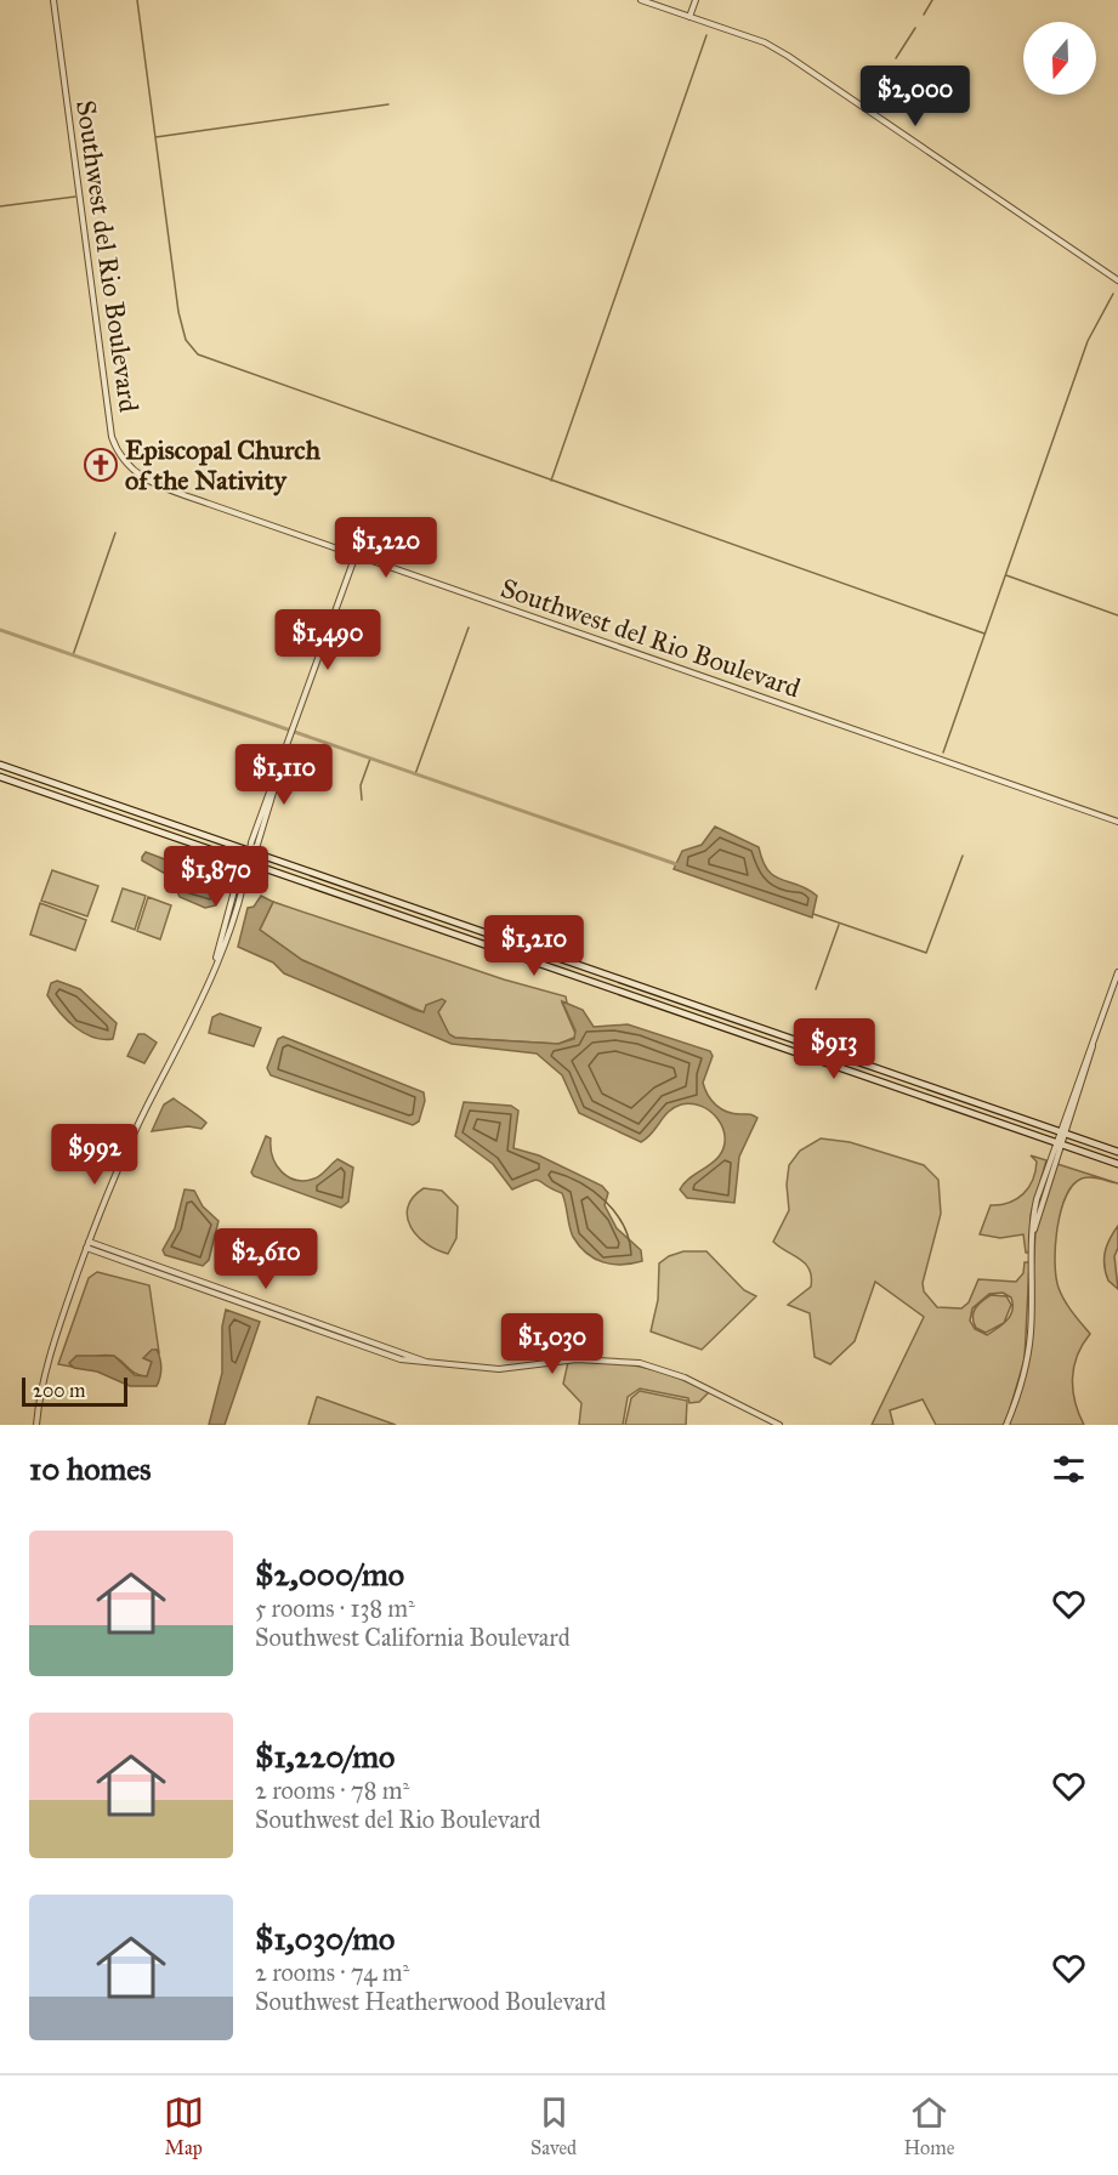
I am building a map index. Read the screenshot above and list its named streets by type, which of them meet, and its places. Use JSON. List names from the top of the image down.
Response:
{
  "streets": {
    "street": ["Southwest del Rio Boulevard"]
  },
  "places": {
    "church": ["Episcopal Church of the Nativity"]
  },
  "scale_bar": "200 m",
  "north": "bottom",
  "page": {
    "price": [
      "$2,000",
      "$1,220",
      "$1,490",
      "$1,110",
      "$1,870",
      "$1,210",
      "$913",
      "$992",
      "$2,610",
      "$1,030"
    ],
    "scale": "200 m",
    "heading": "10 homes",
    "list": [
      {
        "name": "$2,000/mo",
        "note": "5 rooms · 138 m² · Southwest California Boulevard"
      },
      {
        "name": "$1,220/mo",
        "note": "2 rooms · 78 m² · Southwest del Rio Boulevard"
      },
      {
        "name": "$1,030/mo",
        "note": "2 rooms · 74 m² · Southwest Heatherwood Boulevard"
      }
    ],
    "tabs": ["Map", "Saved", "Home"]
  }
}
